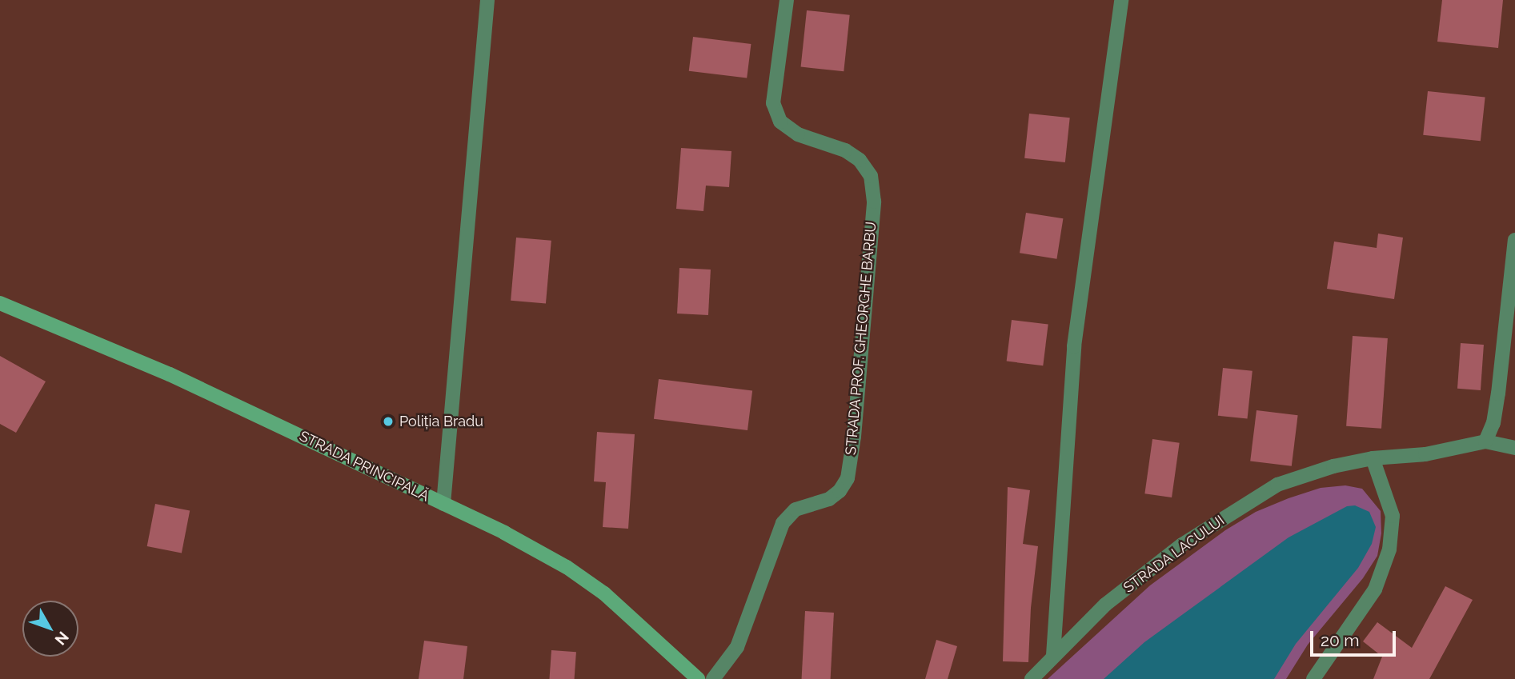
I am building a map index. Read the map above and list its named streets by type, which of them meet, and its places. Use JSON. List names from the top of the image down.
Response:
{
  "streets": {
    "main road": ["STRADA PRINCIPALĂ"],
    "street": ["STRADA PROF. GHEORGHE BARBU", "STRADA LACULUI"]
  },
  "places": ["Poliția Bradu"],
  "scale_bar": "20 m",
  "north": "bottom right"
}
